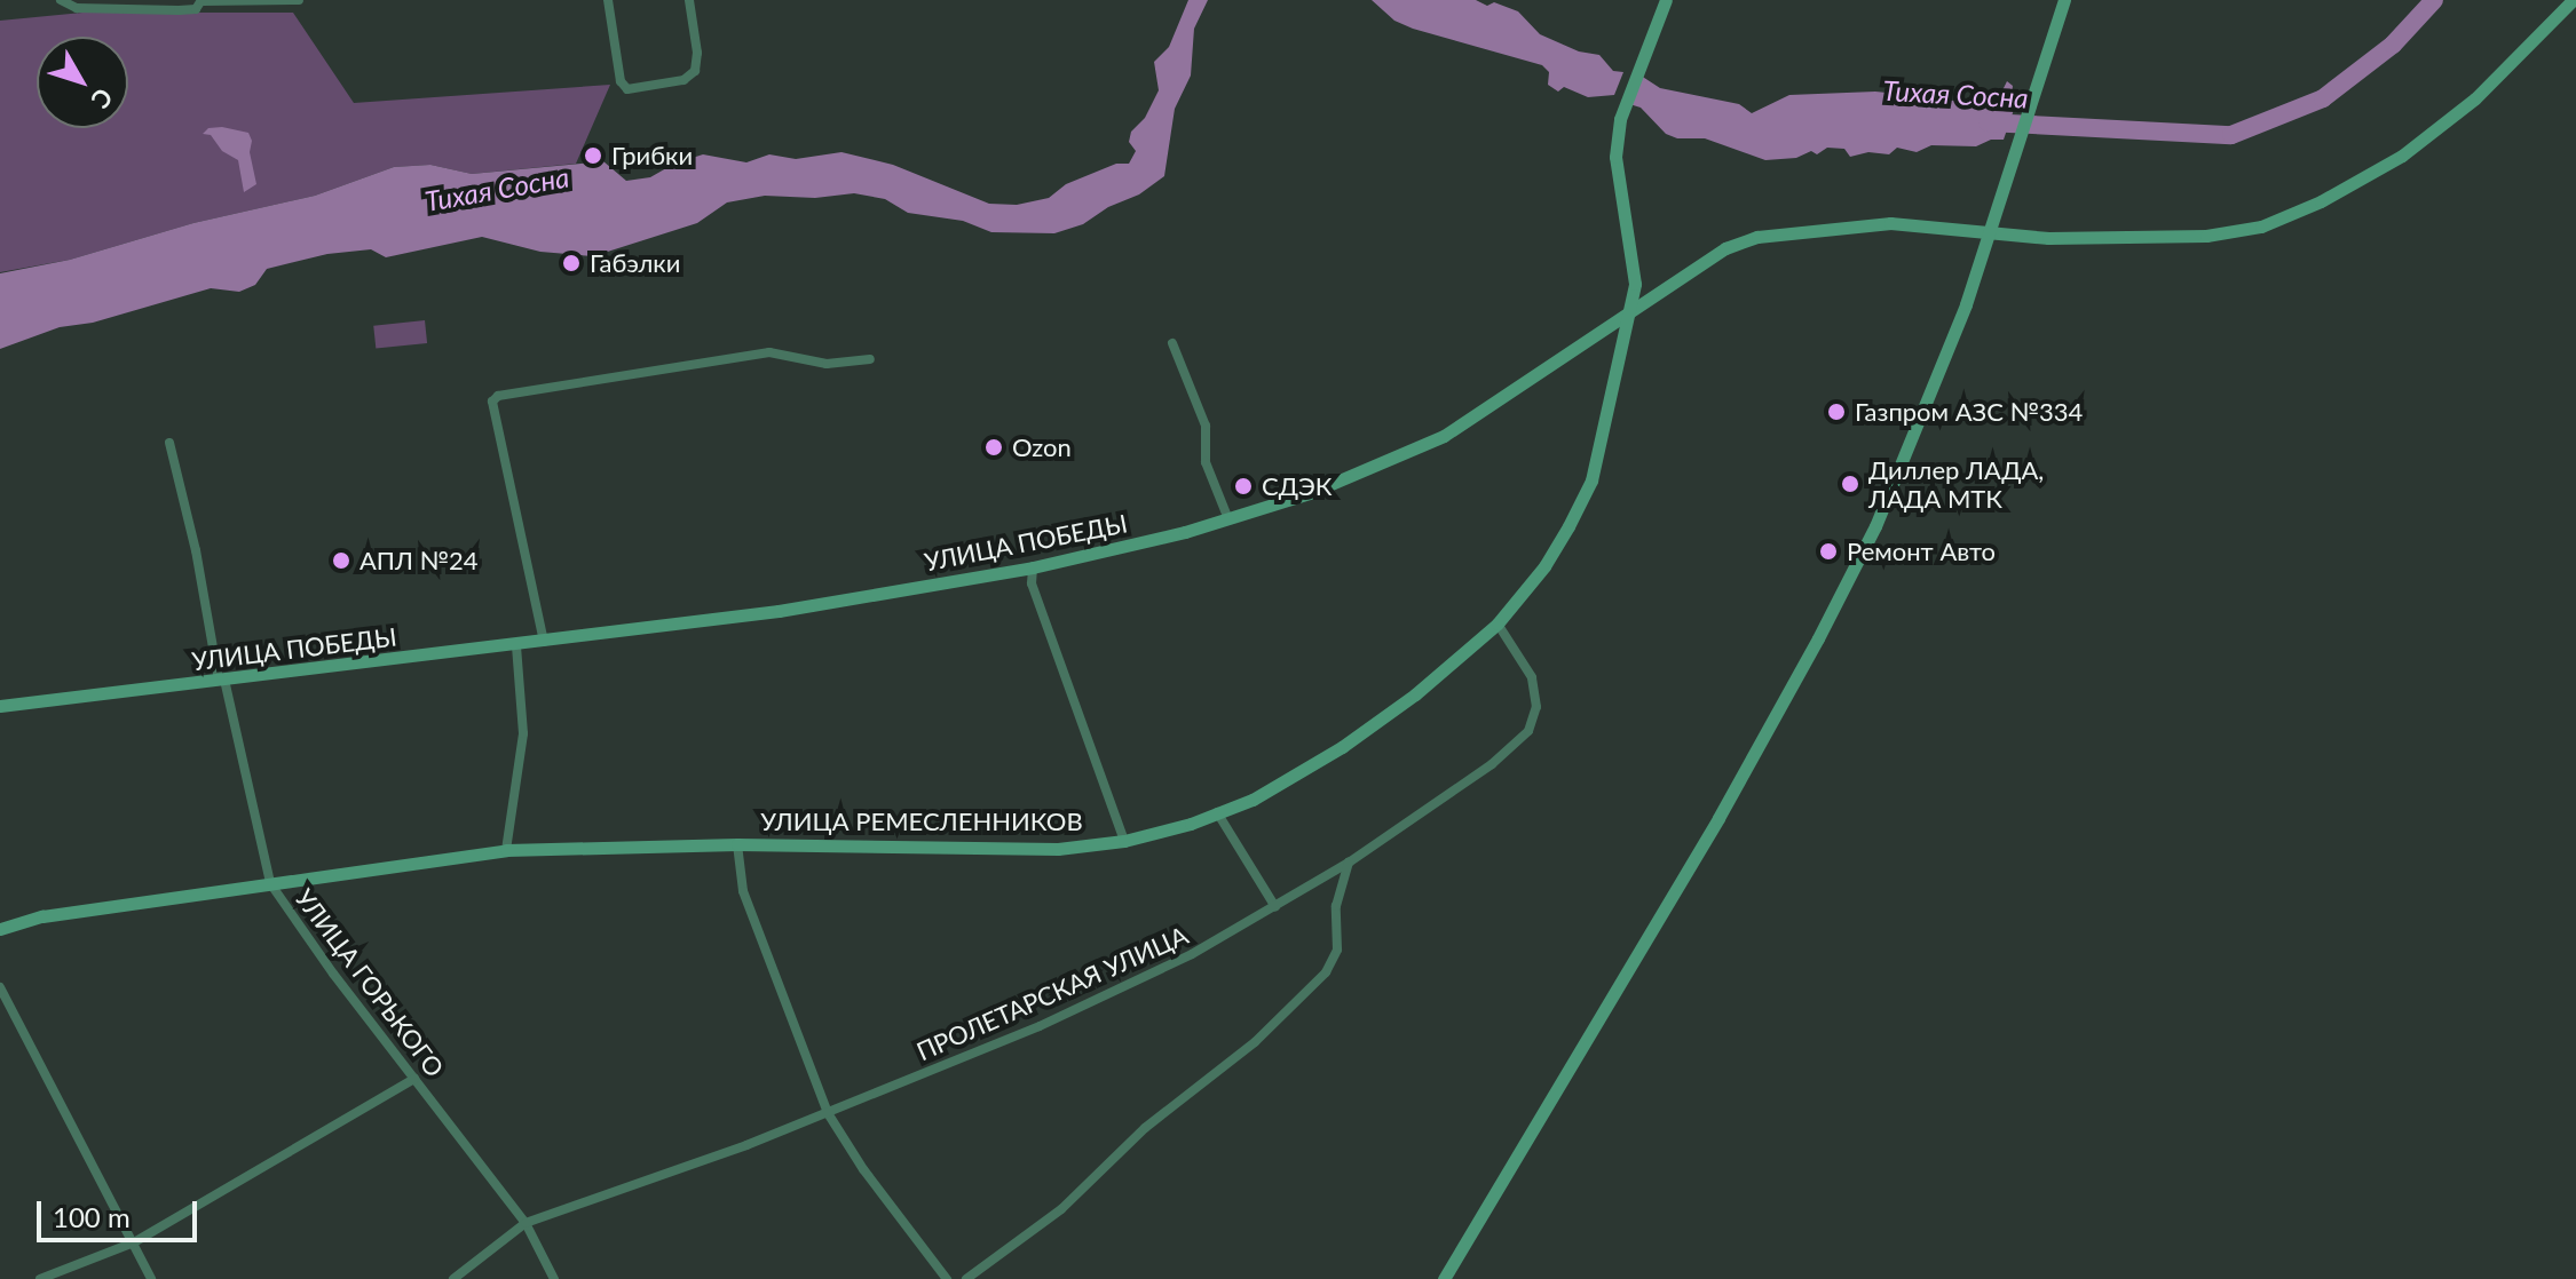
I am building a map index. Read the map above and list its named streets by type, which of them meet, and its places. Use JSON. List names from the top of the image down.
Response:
{
  "streets": {
    "main road": ["УЛИЦА ПОБЕДЫ", "УЛИЦА РЕМЕСЛЕННИКОВ"],
    "street": ["УЛИЦА ГОРЬКОГО", "ПРОЛЕТАРСКАЯ УЛИЦА"]
  },
  "crossings": [
    ["УЛИЦА ПОБЕДЫ", "УЛИЦА РЕМЕСЛЕННИКОВ"],
    ["УЛИЦА ПОБЕДЫ", "УЛИЦА ГОРЬКОГО"],
    ["УЛИЦА РЕМЕСЛЕННИКОВ", "УЛИЦА ГОРЬКОГО"],
    ["УЛИЦА РЕМЕСЛЕННИКОВ", "ПРОЛЕТАРСКАЯ УЛИЦА"],
    ["УЛИЦА ГОРЬКОГО", "ПРОЛЕТАРСКАЯ УЛИЦА"]
  ],
  "water": ["Тихая Сосна"],
  "places": [
    "Грибки",
    "Габэлки",
    "Газпром АЗС №334",
    "Ozon",
    "Диллер ЛАДА, ЛАДА МТК",
    "СДЭК",
    "Ремонт Авто",
    "АПЛ №24"
  ],
  "scale_bar": "100 m",
  "north": "bottom right"
}
